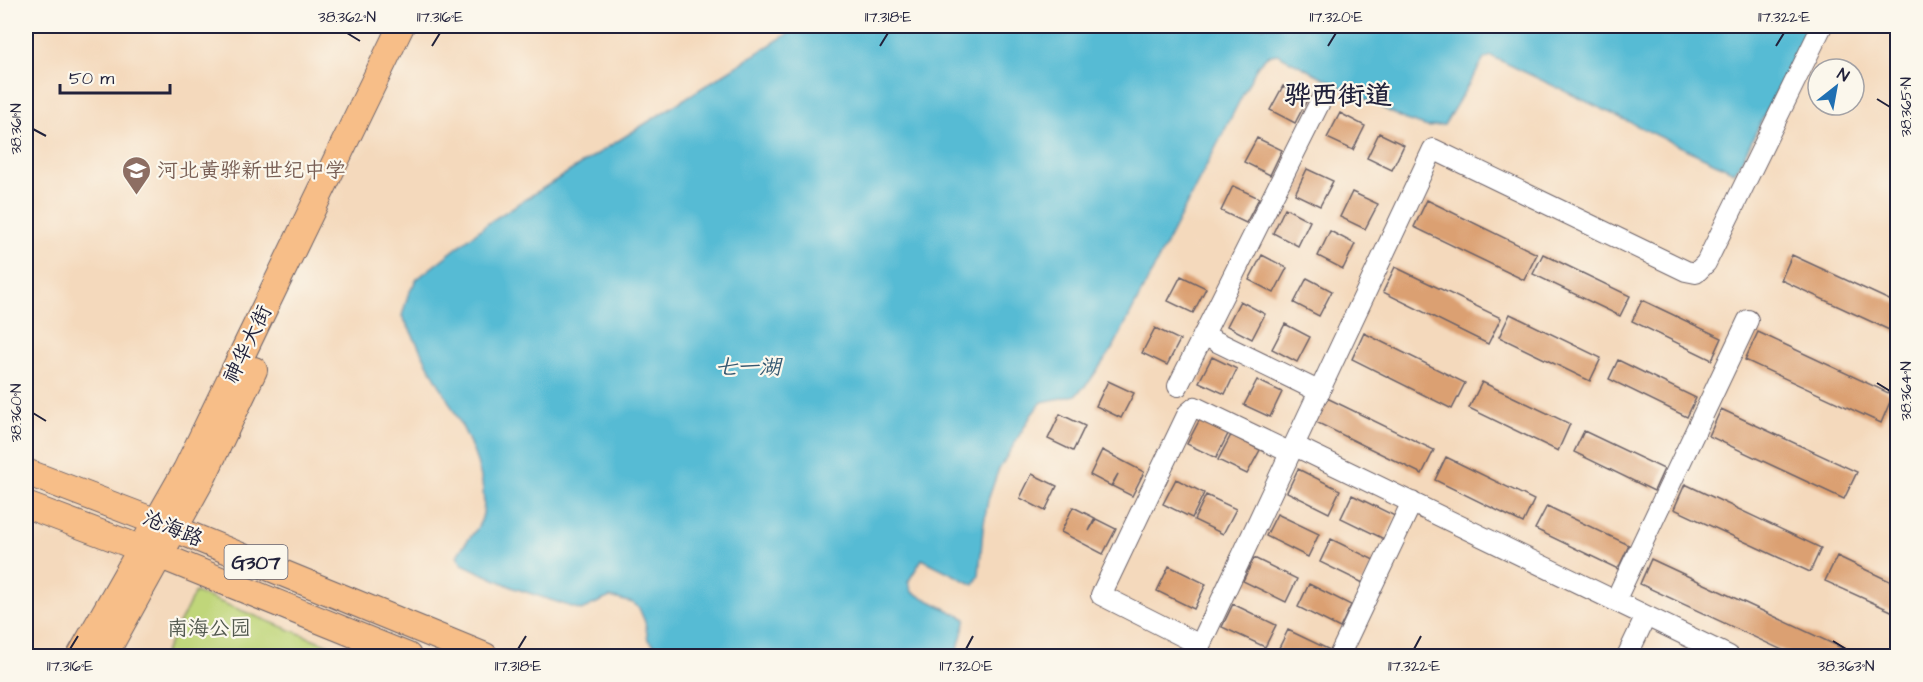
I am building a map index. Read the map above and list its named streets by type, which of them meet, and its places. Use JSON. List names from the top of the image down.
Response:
{
  "streets": {
    "main road": ["神华大街", "沧海路", "G307"]
  },
  "crossings": [
    ["神华大街", "沧海路"]
  ],
  "districts": ["骅西街道"],
  "water": ["七一湖"],
  "parks": ["南海公园"],
  "places": {
    "school or university": ["河北黄骅新世纪中学"]
  },
  "scale_bar": "50 m",
  "north": "top right",
  "coordinates": [
    "38.362°N",
    "117.316°E",
    "117.318°E",
    "117.320°E",
    "117.322°E",
    "38.365°N",
    "38.361°N",
    "38.364°N",
    "38.360°N",
    "38.363°N"
  ]
}
